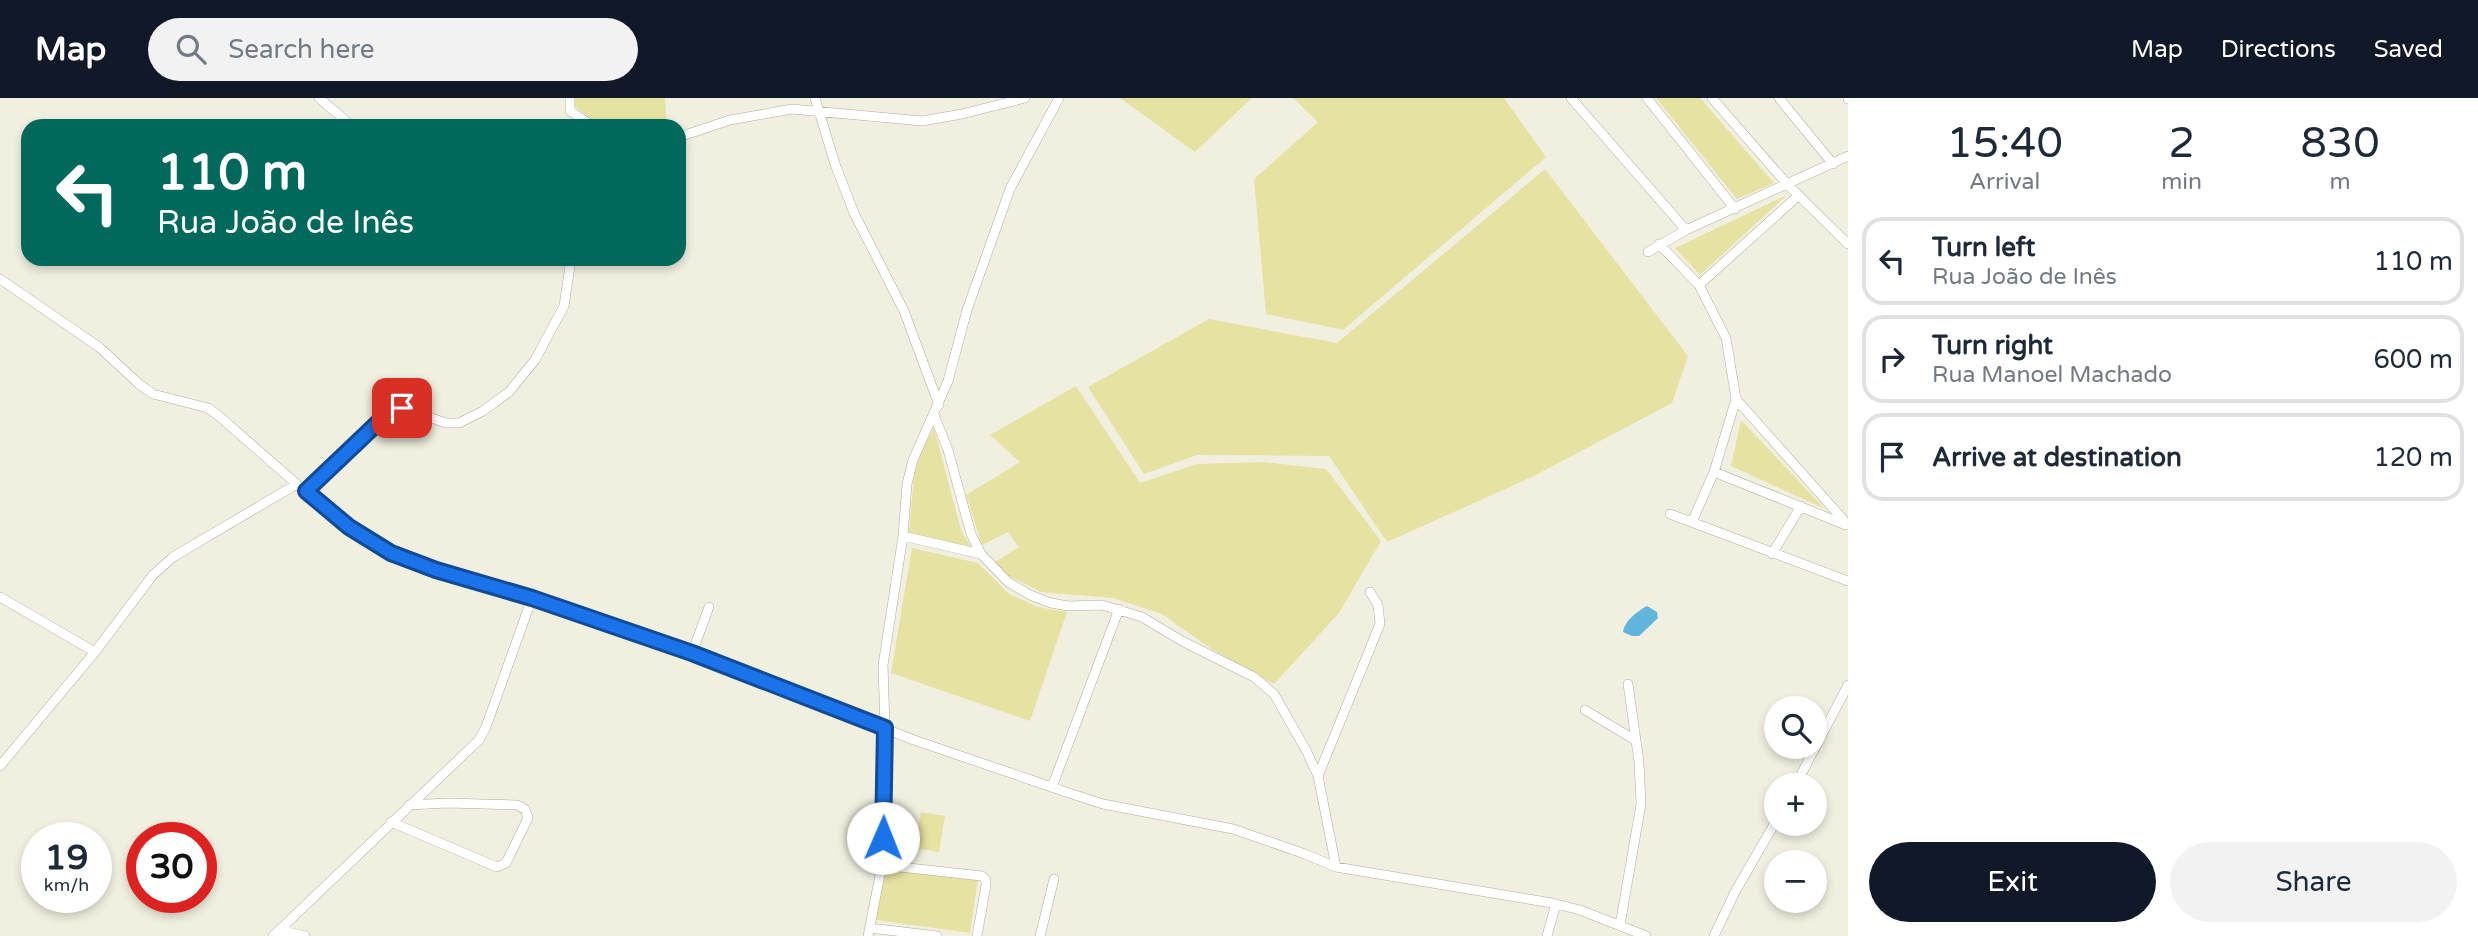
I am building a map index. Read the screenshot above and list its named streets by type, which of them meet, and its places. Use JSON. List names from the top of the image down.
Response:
{
  "page": {
    "header": "Map",
    "search": "Search here",
    "nav": ["Map", "Directions", "Saved"],
    "eta": [
      "15:40",
      "Arrival",
      "2",
      "min",
      "830",
      "m"
    ],
    "turn": ["110 m", "Rua João de Inês"],
    "list": [
      {
        "name": "Turn left",
        "note": "Rua João de Inês",
        "value": "110 m"
      },
      {
        "name": "Turn right",
        "note": "Rua Manoel Machado",
        "value": "600 m"
      },
      {
        "name": "Arrive at destination",
        "value": "120 m"
      }
    ],
    "map_buttons": ["+", "−"],
    "speed": "19 km/h",
    "limit": "30",
    "buttons": ["Exit", "Share"]
  }
}
